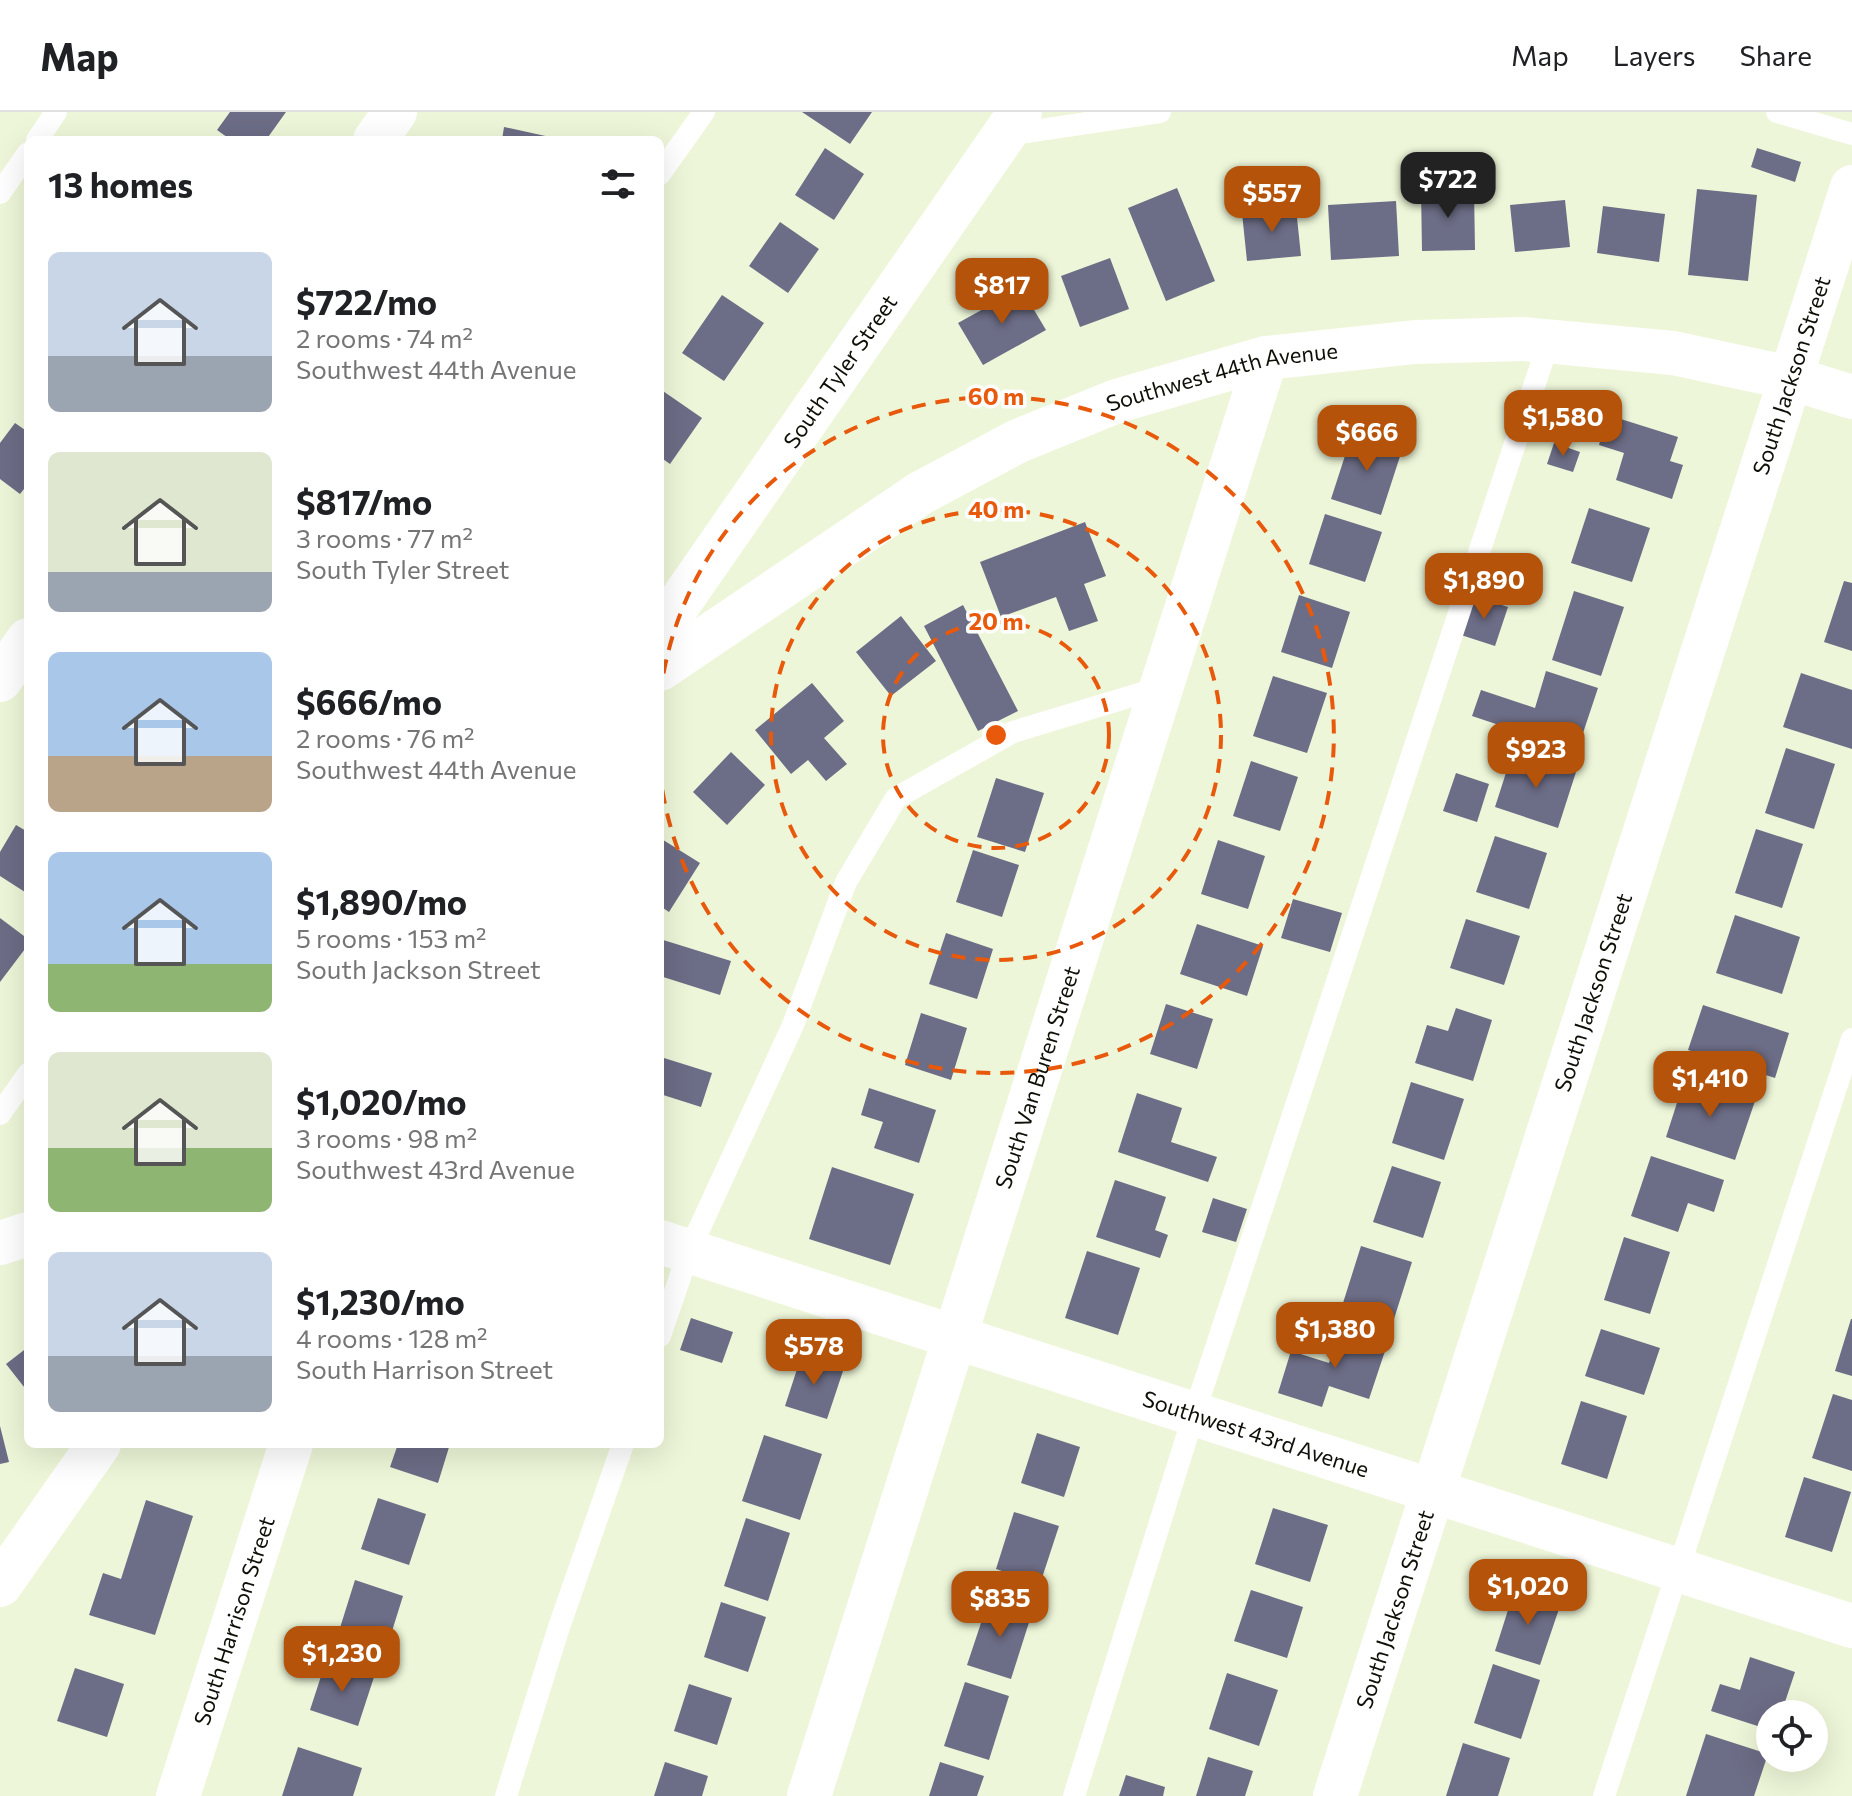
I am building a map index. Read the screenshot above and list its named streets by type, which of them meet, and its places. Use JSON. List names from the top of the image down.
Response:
{
  "streets": {
    "street": [
      "South Tyler Street",
      "South Jackson Street",
      "Southwest 44th Avenue",
      "South Van Buren Street",
      "Southwest 43rd Avenue",
      "South Harrison Street"
    ]
  },
  "crossings": [
    ["South Jackson Street", "Southwest 44th Avenue"],
    ["South Jackson Street", "Southwest 43rd Avenue"],
    ["Southwest 44th Avenue", "South Van Buren Street"],
    ["South Van Buren Street", "Southwest 43rd Avenue"]
  ],
  "page": {
    "header": "Map",
    "nav": ["Map", "Layers", "Share"],
    "heading": "13 homes",
    "price": [
      "$722",
      "$557",
      "$817",
      "$1,580",
      "$666",
      "$1,890",
      "$923",
      "$1,410",
      "$1,380",
      "$578",
      "$1,020",
      "$835",
      "$1,230"
    ],
    "list": [
      {
        "name": "$722/mo",
        "note": "2 rooms · 74 m² · Southwest 44th Avenue"
      },
      {
        "name": "$817/mo",
        "note": "3 rooms · 77 m² · South Tyler Street"
      },
      {
        "name": "$666/mo",
        "note": "2 rooms · 76 m² · Southwest 44th Avenue"
      },
      {
        "name": "$1,890/mo",
        "note": "5 rooms · 153 m² · South Jackson Street"
      },
      {
        "name": "$1,020/mo",
        "note": "3 rooms · 98 m² · Southwest 43rd Avenue"
      },
      {
        "name": "$1,230/mo",
        "note": "4 rooms · 128 m² · South Harrison Street"
      }
    ]
  },
  "rings": ["60 m", "40 m", "20 m"]
}
